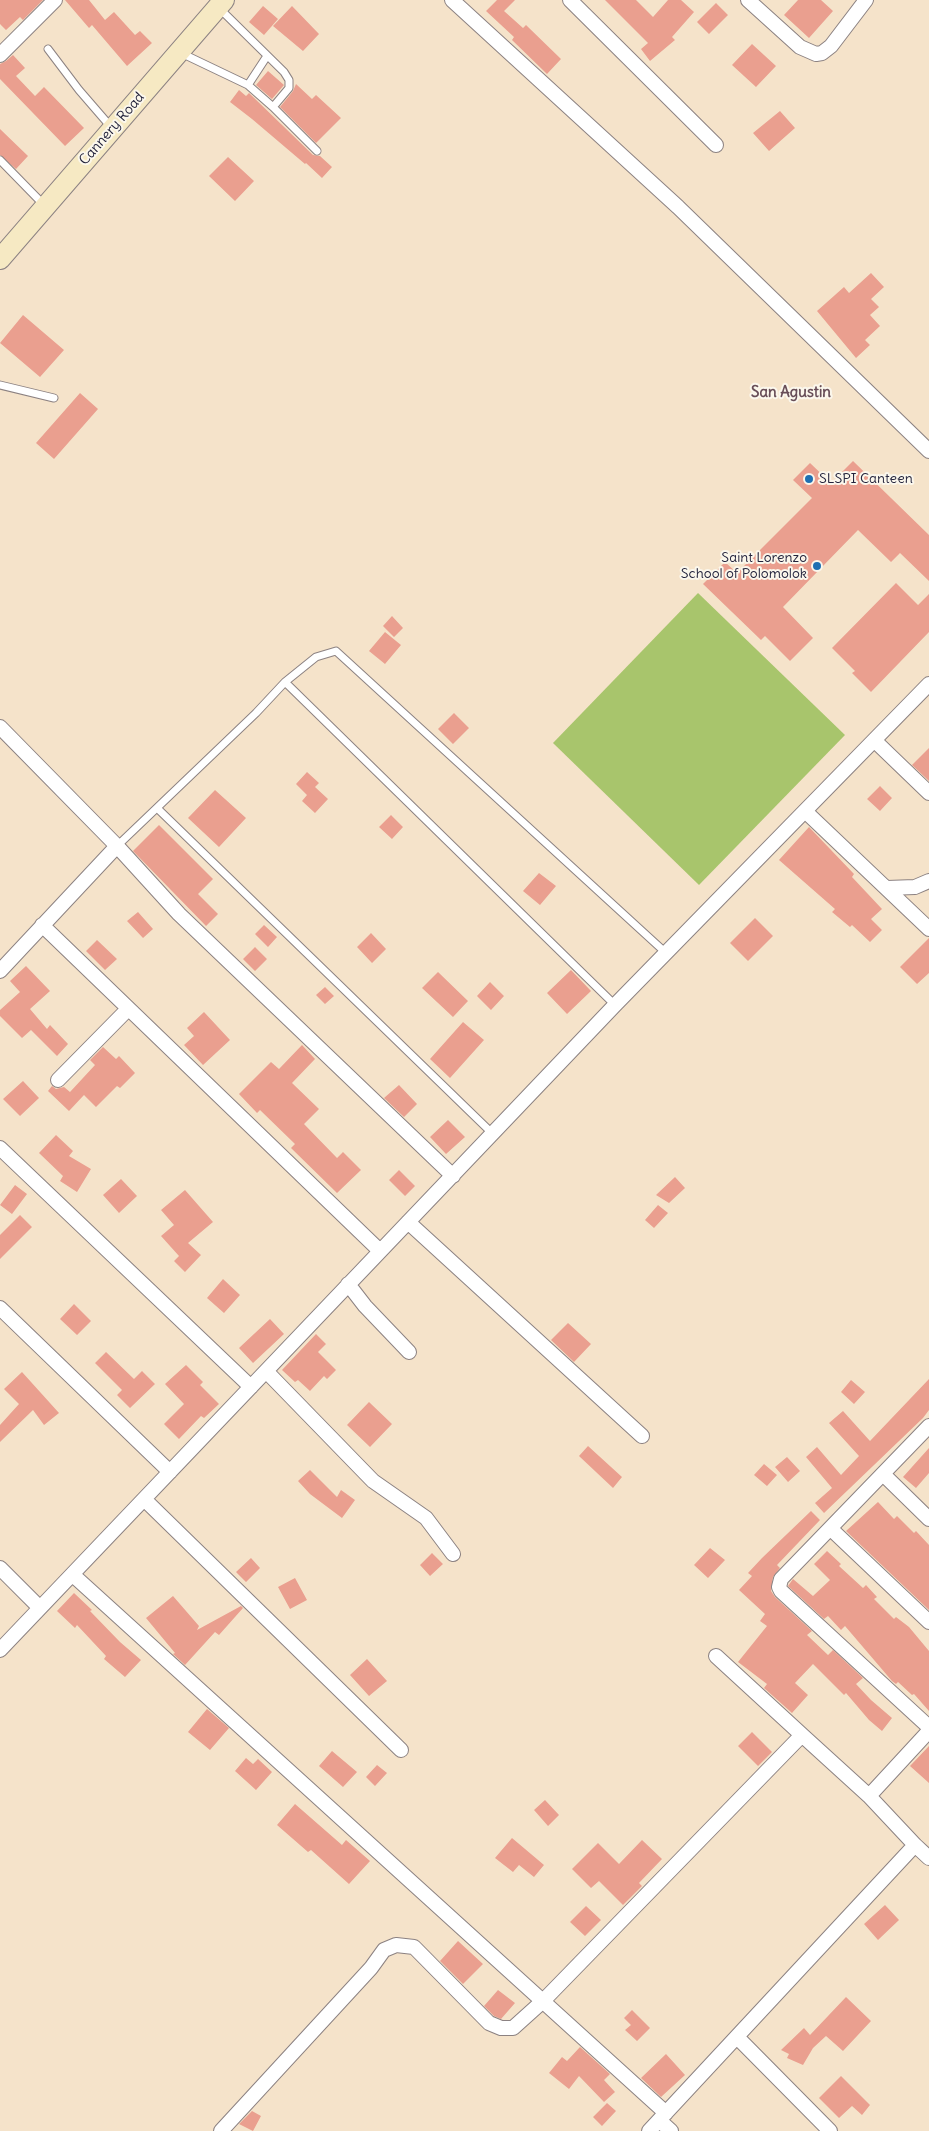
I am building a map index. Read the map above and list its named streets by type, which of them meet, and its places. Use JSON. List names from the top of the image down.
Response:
{
  "streets": {
    "main road": ["Cannery Road"]
  },
  "districts": ["San Agustin"],
  "places": ["SLSPI Canteen", "Saint Lorenzo School of Polomolok"]
}
